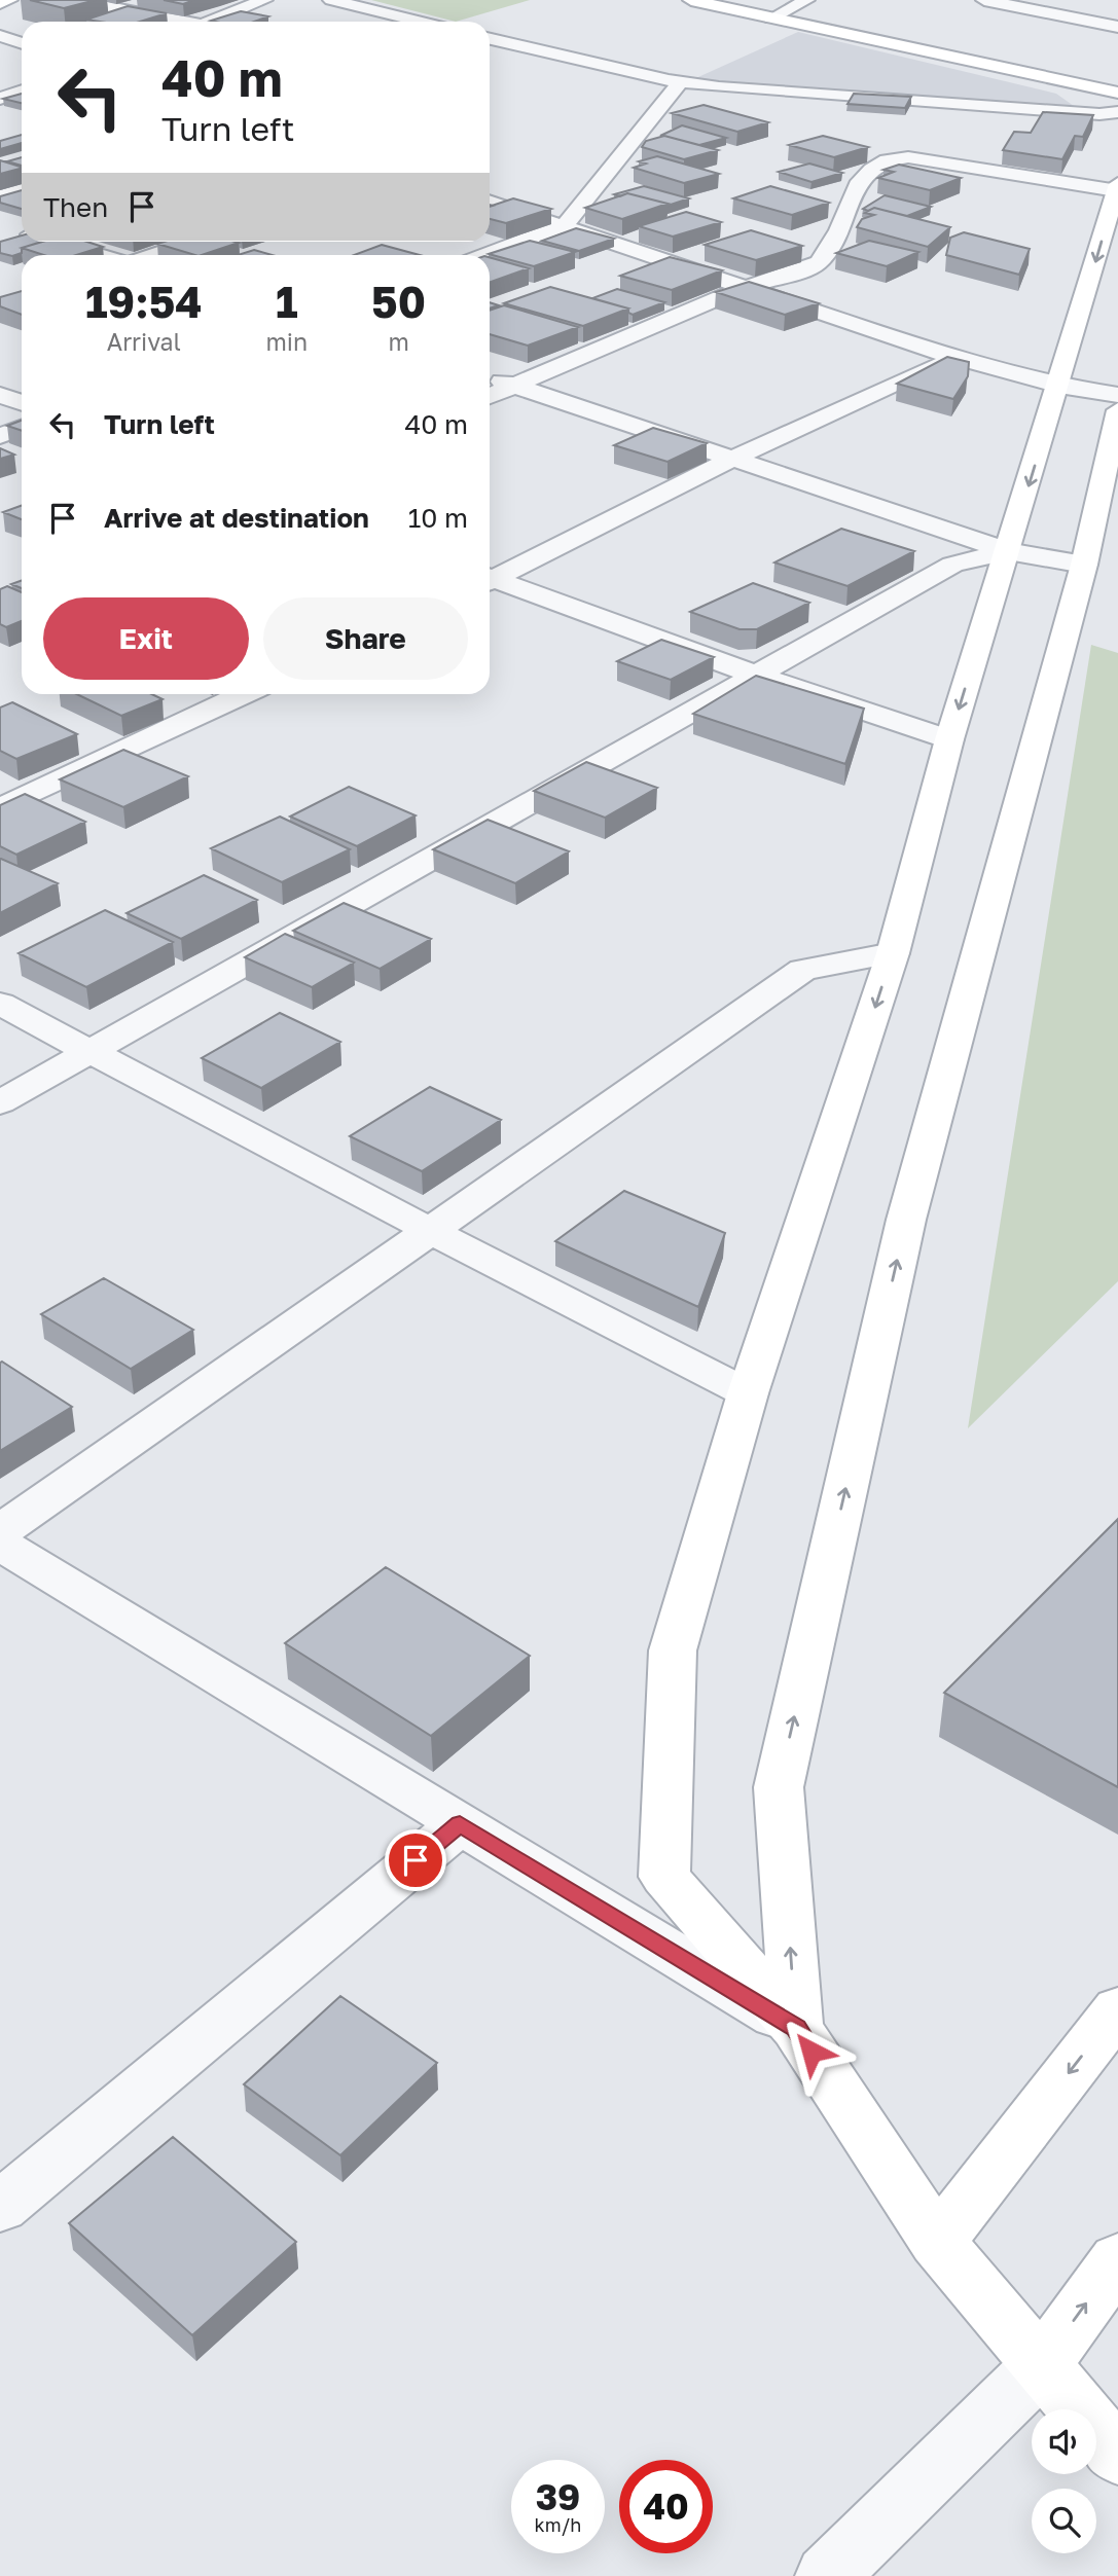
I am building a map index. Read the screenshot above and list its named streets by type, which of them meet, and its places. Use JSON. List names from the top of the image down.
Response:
{
  "page": {
    "turn": ["40 m", "Turn left"],
    "then": "Then",
    "eta": [
      "19:54",
      "Arrival",
      "1",
      "min",
      "50",
      "m"
    ],
    "list": [
      {
        "name": "Turn left",
        "value": "40 m"
      },
      {
        "name": "Arrive at destination",
        "value": "10 m"
      }
    ],
    "buttons": ["Exit", "Share"],
    "speed": "39 km/h",
    "limit": "40"
  }
}
